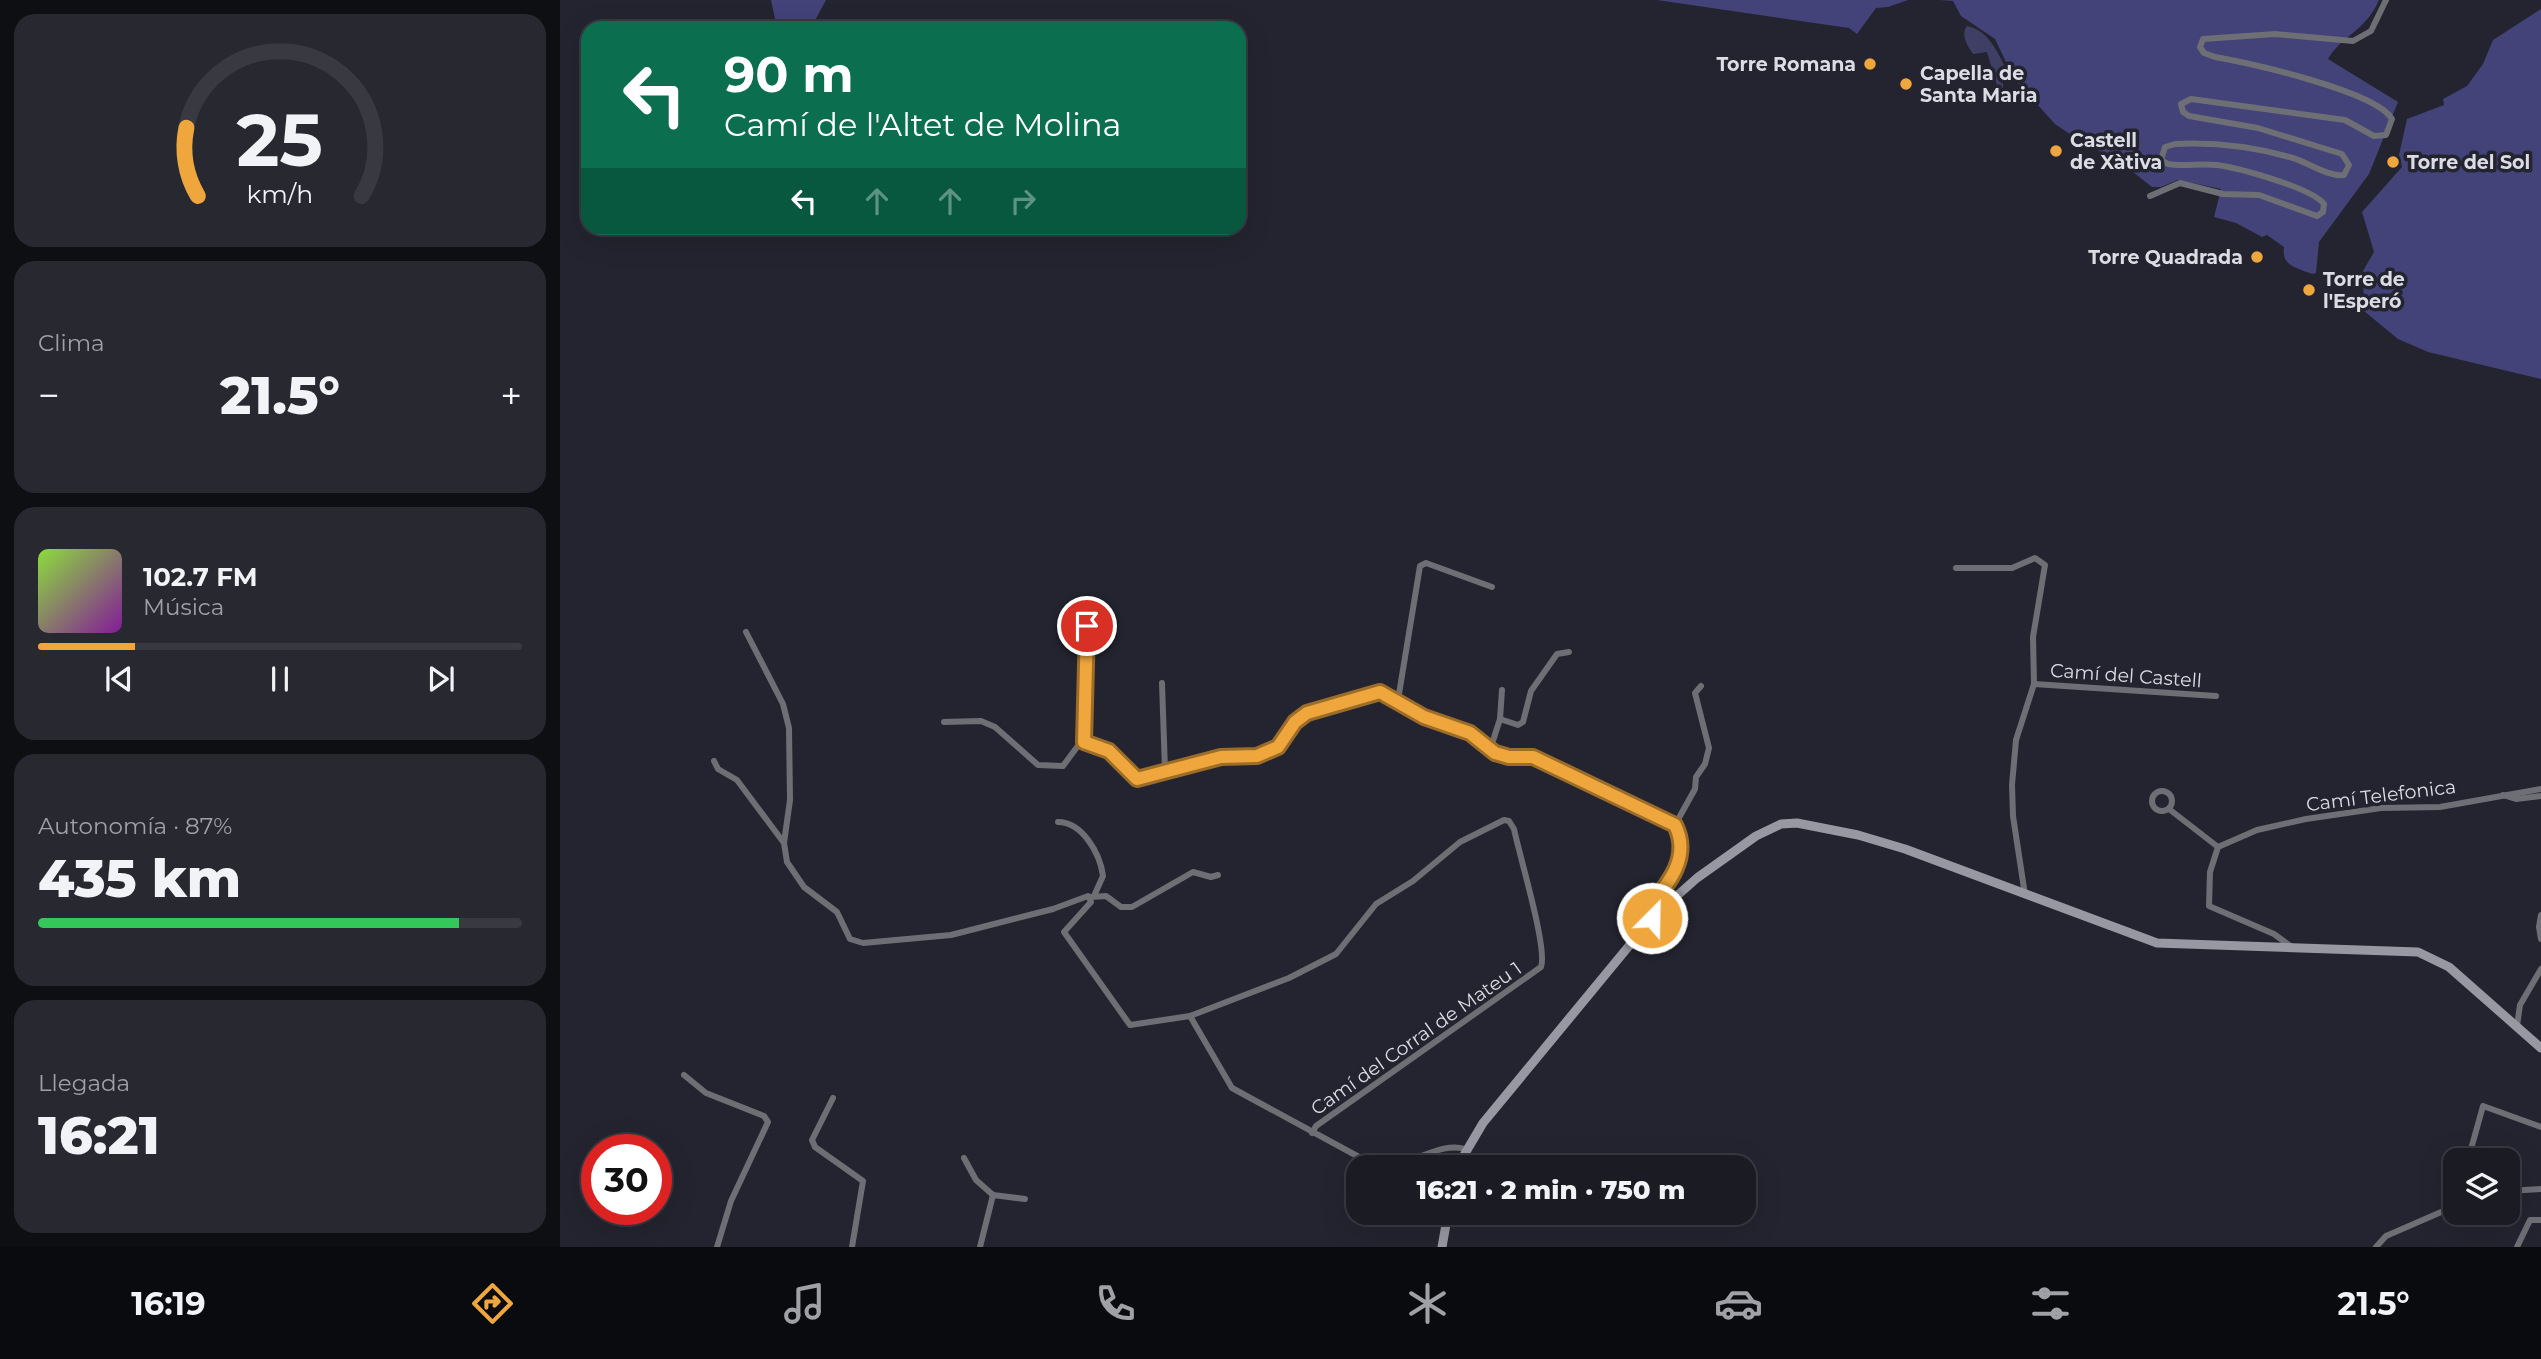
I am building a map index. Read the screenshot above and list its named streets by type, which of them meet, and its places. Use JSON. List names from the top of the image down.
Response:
{
  "streets": {
    "street": ["Camí del Castell", "Camí Telefonica", "Camí del Corral de Mateu 1"]
  },
  "places": [
    "Torre Romana",
    "Capella de Santa Maria",
    "Castell de Xàtiva",
    "Torre del Sol",
    "Torre Quadrada",
    "Torre de l'Esperó"
  ],
  "page": {
    "turn": ["90 m", "Camí de l'Altet de Molina"],
    "tile": [
      "Clima",
      ["Autonomía · 87%", "435 km"],
      ["Llegada", "16:21"]
    ],
    "heat": ["−", "21.5°", "+"],
    "song": ["102.7 FM", "Música"],
    "limit": "30",
    "trip": "16:21 · 2 min · 750 m",
    "tabs": ["16:19", "21.5°"],
    "gauge": ["25", "km/h"]
  }
}
